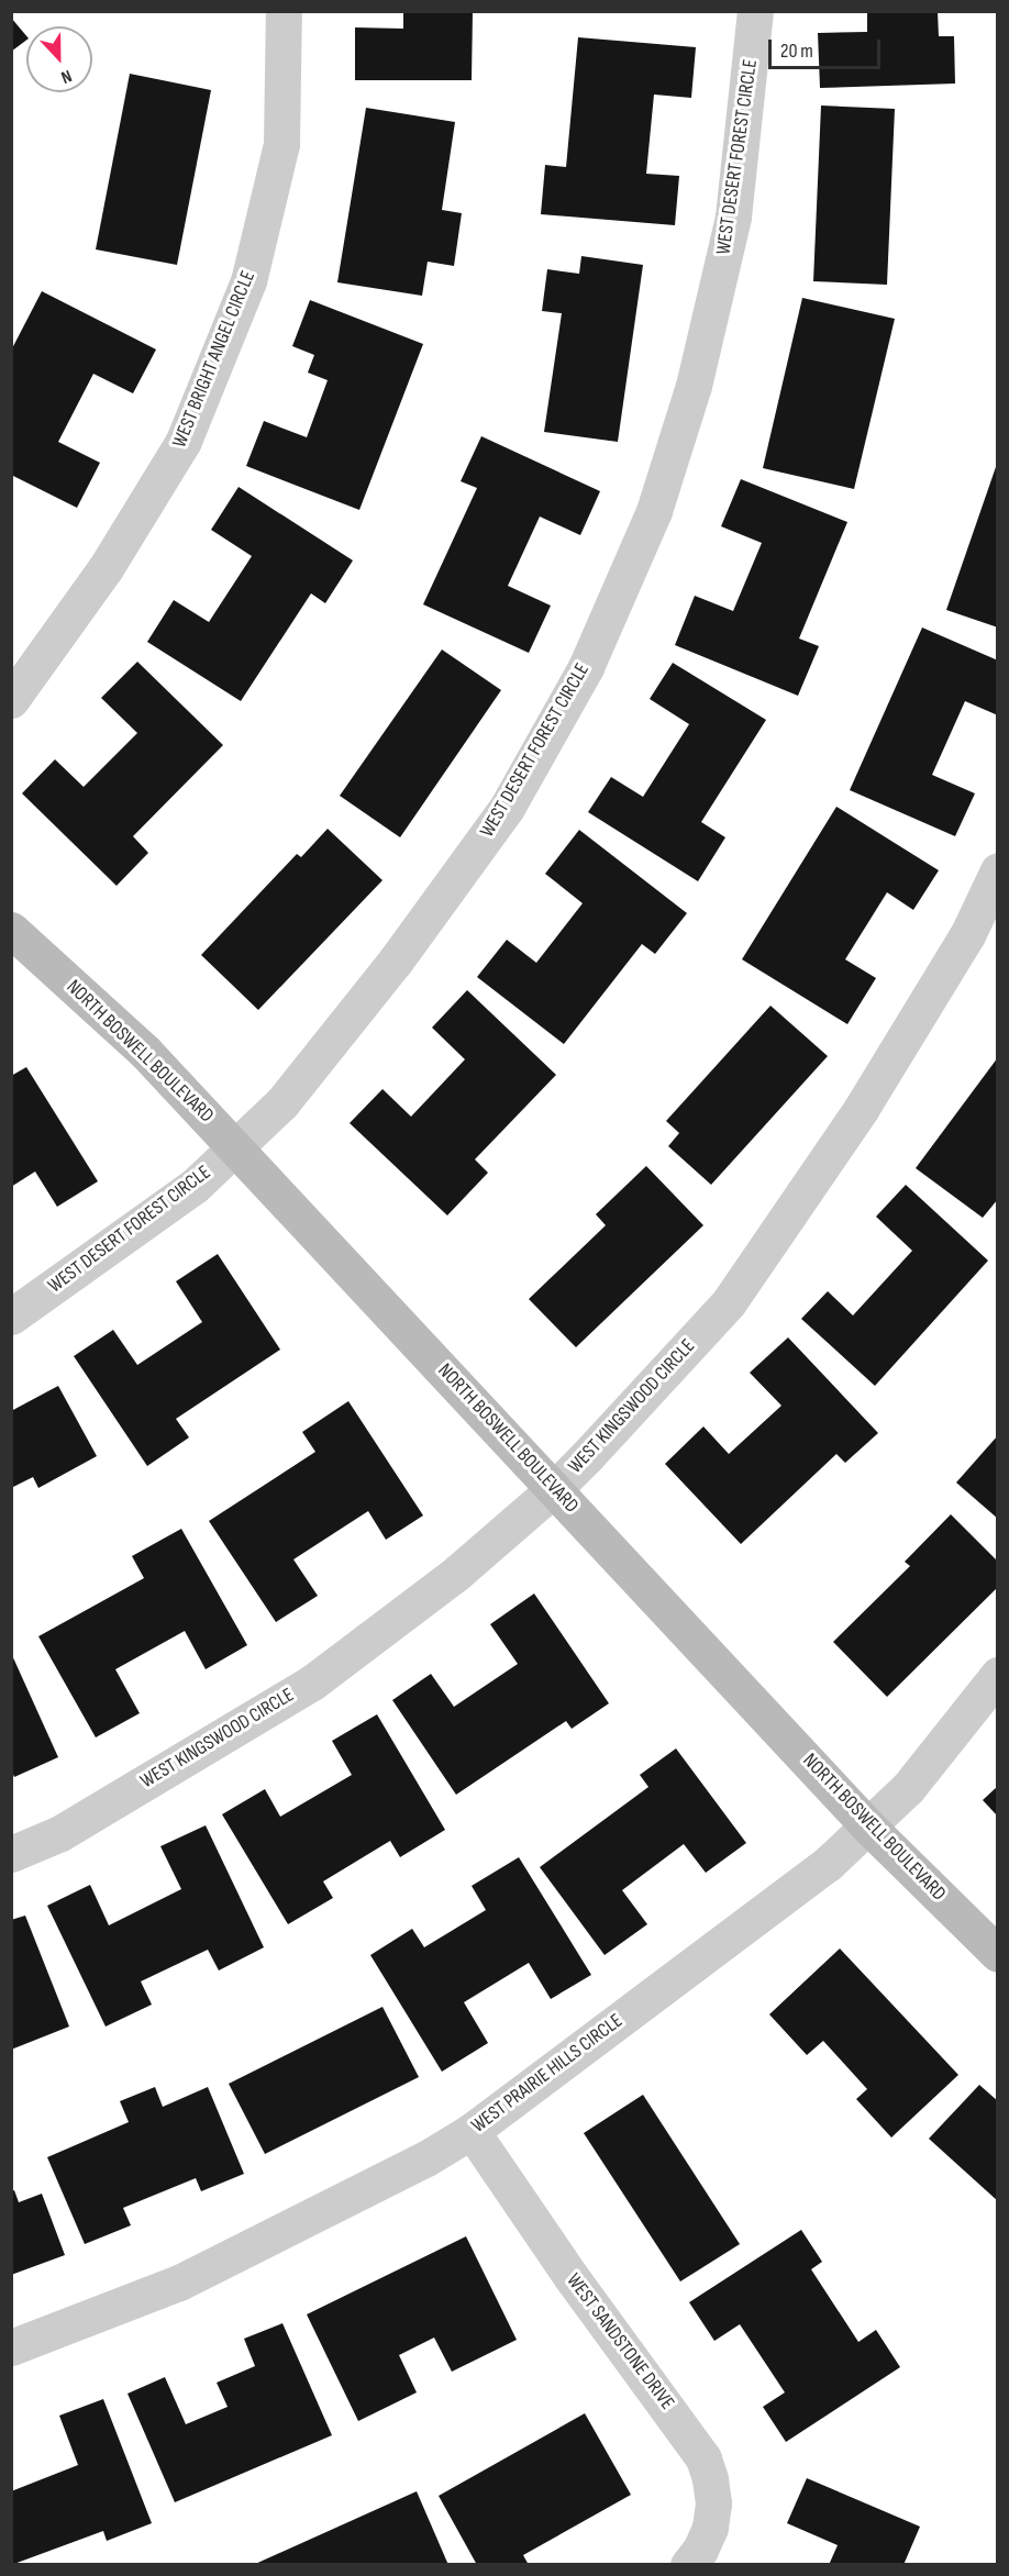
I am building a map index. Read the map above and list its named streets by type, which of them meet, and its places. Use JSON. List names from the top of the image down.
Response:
{
  "streets": {
    "street": [
      "WEST DESERT FOREST CIRCLE",
      "WEST BRIGHT ANGEL CIRCLE",
      "NORTH BOSWELL BOULEVARD",
      "WEST KINGSWOOD CIRCLE",
      "WEST PRAIRIE HILLS CIRCLE",
      "WEST SANDSTONE DRIVE"
    ]
  },
  "crossings": [
    ["WEST DESERT FOREST CIRCLE", "NORTH BOSWELL BOULEVARD"],
    ["NORTH BOSWELL BOULEVARD", "WEST KINGSWOOD CIRCLE"],
    ["NORTH BOSWELL BOULEVARD", "WEST PRAIRIE HILLS CIRCLE"],
    ["WEST PRAIRIE HILLS CIRCLE", "WEST SANDSTONE DRIVE"]
  ],
  "scale_bar": "20 m",
  "north": "bottom"
}
